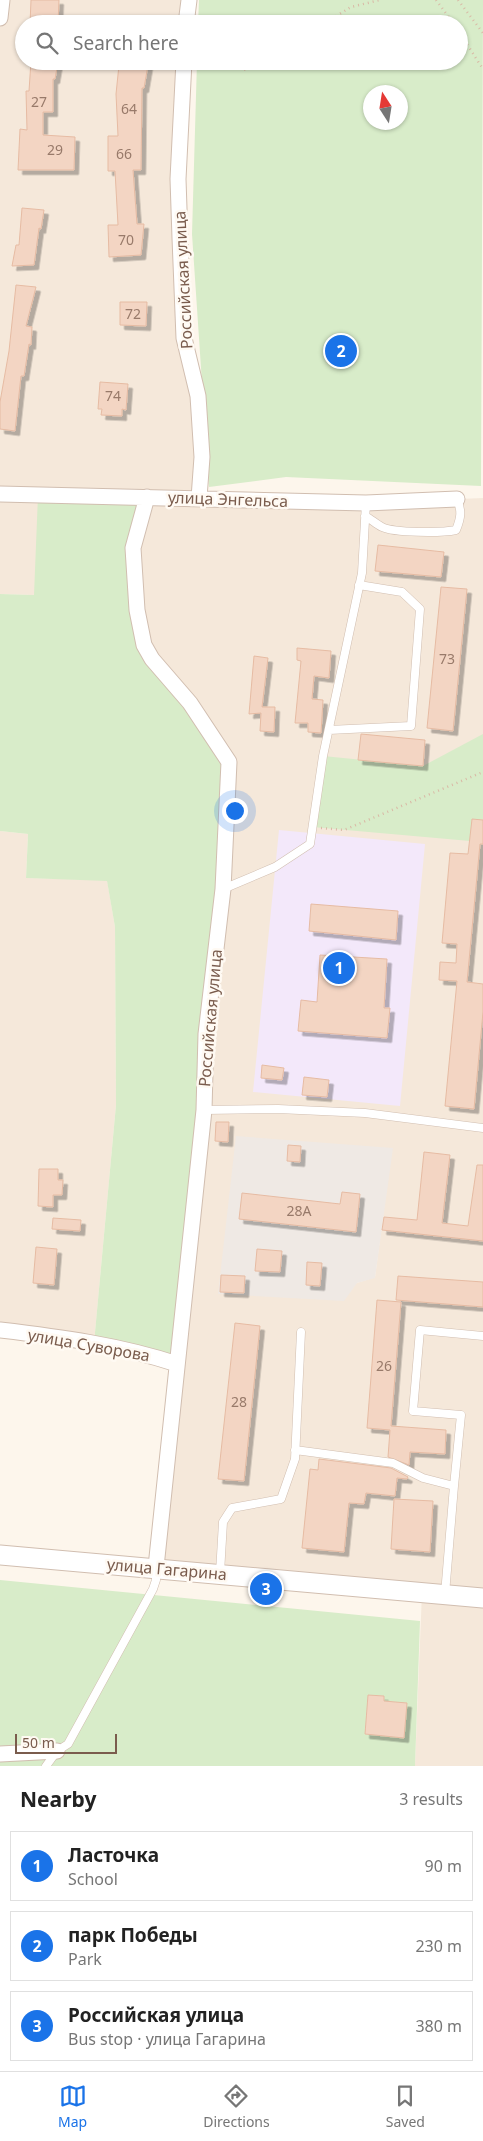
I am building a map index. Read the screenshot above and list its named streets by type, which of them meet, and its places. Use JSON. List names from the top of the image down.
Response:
{
  "streets": {
    "street": [
      "Российская улица",
      "улица Энгельса",
      "улица Суворова",
      "улица Гагарина"
    ]
  },
  "crossings": [
    ["Российская улица", "улица Энгельса"],
    ["Российская улица", "улица Суворова"],
    ["Российская улица", "улица Гагарина"]
  ],
  "house_numbers": [
    "27",
    "64",
    "29",
    "66",
    "70",
    "72",
    "74",
    "73",
    "28А",
    "26",
    "28"
  ],
  "scale_bar": "50 m",
  "north": "top",
  "page": {
    "search": "Search here",
    "pins": ["2", "1", "3"],
    "scale": "50 m",
    "heading": ["Nearby", "3 results"],
    "list": [
      {
        "mark": "1",
        "name": "Ласточка",
        "note": "School",
        "value": "90 m"
      },
      {
        "mark": "2",
        "name": "парк Победы",
        "note": "Park",
        "value": "230 m"
      },
      {
        "mark": "3",
        "name": "Российская улица",
        "note": "Bus stop · улица Гагарина",
        "value": "380 m"
      }
    ],
    "nav": ["Map", "Directions", "Saved"]
  }
}
